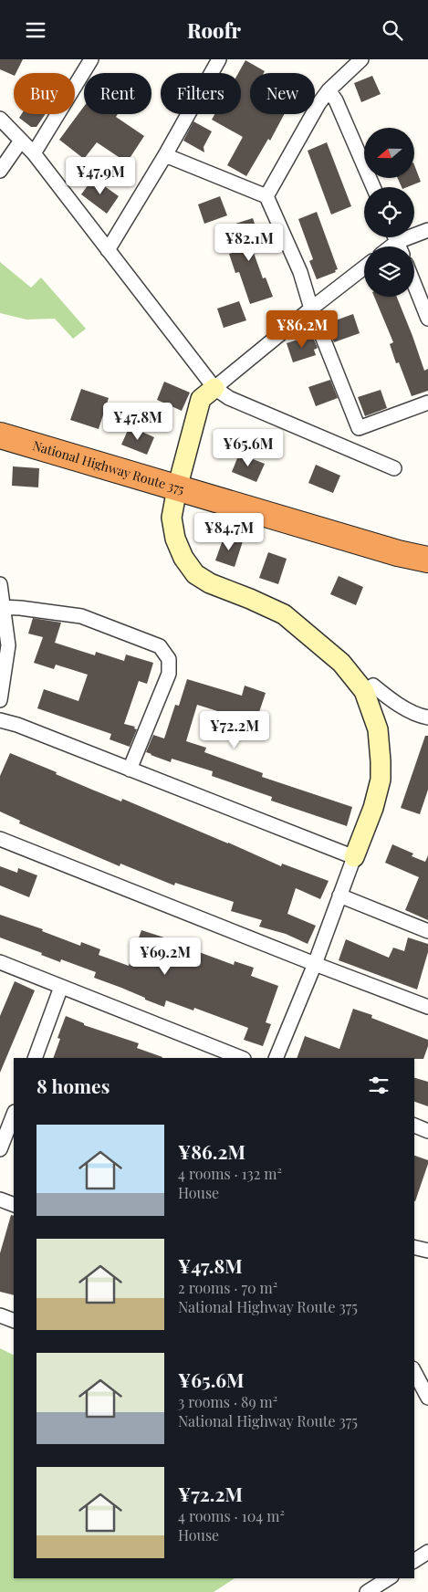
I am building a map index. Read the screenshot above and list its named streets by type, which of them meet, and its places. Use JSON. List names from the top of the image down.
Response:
{
  "streets": {
    "highway": ["National Highway Route 375"]
  },
  "north": "left",
  "page": {
    "header": "Roofr",
    "chip": [
      "Buy",
      "Rent",
      "Filters",
      "New"
    ],
    "price": [
      "¥47.9M",
      "¥82.1M",
      "¥86.2M",
      "¥47.8M",
      "¥65.6M",
      "¥84.7M",
      "¥72.2M",
      "¥69.2M"
    ],
    "heading": "8 homes",
    "list": [
      {
        "name": "¥86.2M",
        "note": "4 rooms · 132 m² · House"
      },
      {
        "name": "¥47.8M",
        "note": "2 rooms · 70 m² · National Highway Route 375"
      },
      {
        "name": "¥65.6M",
        "note": "3 rooms · 89 m² · National Highway Route 375"
      },
      {
        "name": "¥72.2M",
        "note": "4 rooms · 104 m² · House"
      }
    ]
  }
}
